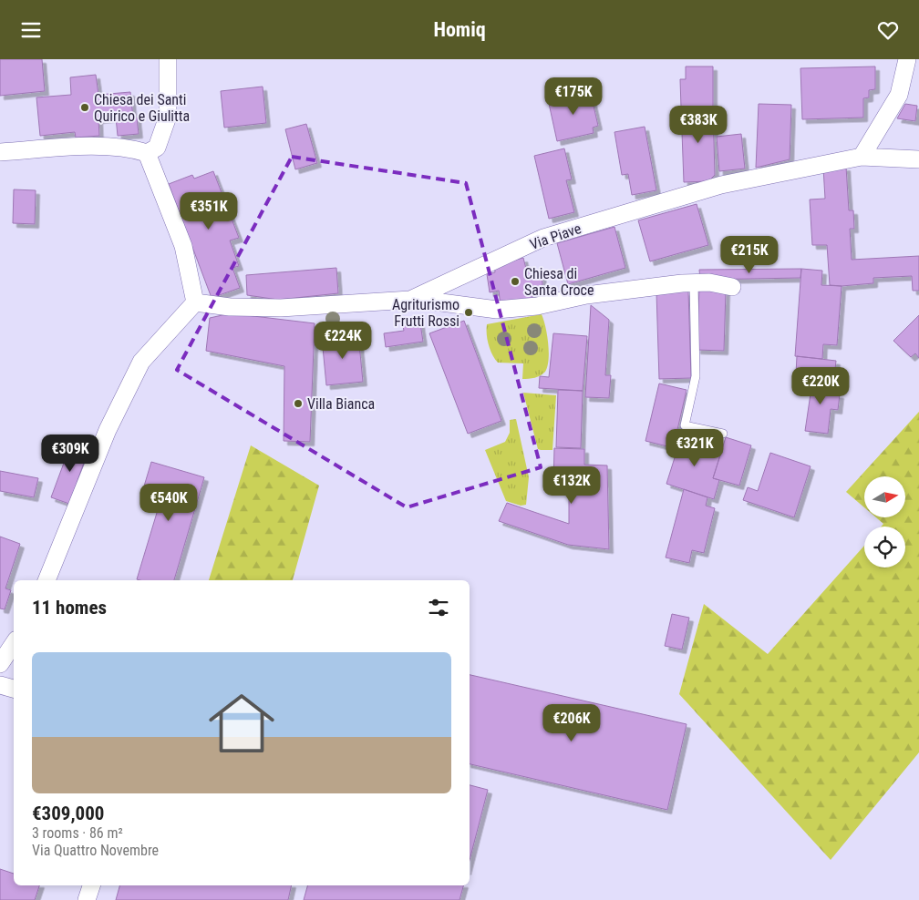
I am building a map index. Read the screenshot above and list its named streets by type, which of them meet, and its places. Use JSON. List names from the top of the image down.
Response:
{
  "streets": {
    "street": ["Via Piave"]
  },
  "places": [
    "Chiesa dei Santi Quirico e Giulitta",
    "Chiesa di Santa Croce",
    "Agriturismo Frutti Rossi",
    "Villa Bianca"
  ],
  "north": "right",
  "page": {
    "header": "Homiq",
    "price": [
      "€175K",
      "€383K",
      "€351K",
      "€215K",
      "€224K",
      "€220K",
      "€321K",
      "€309K",
      "€132K",
      "€540K",
      "€206K"
    ],
    "heading": "11 homes",
    "list": [
      {
        "name": "€309,000",
        "note": "3 rooms · 86 m² · Via Quattro Novembre"
      }
    ]
  }
}
